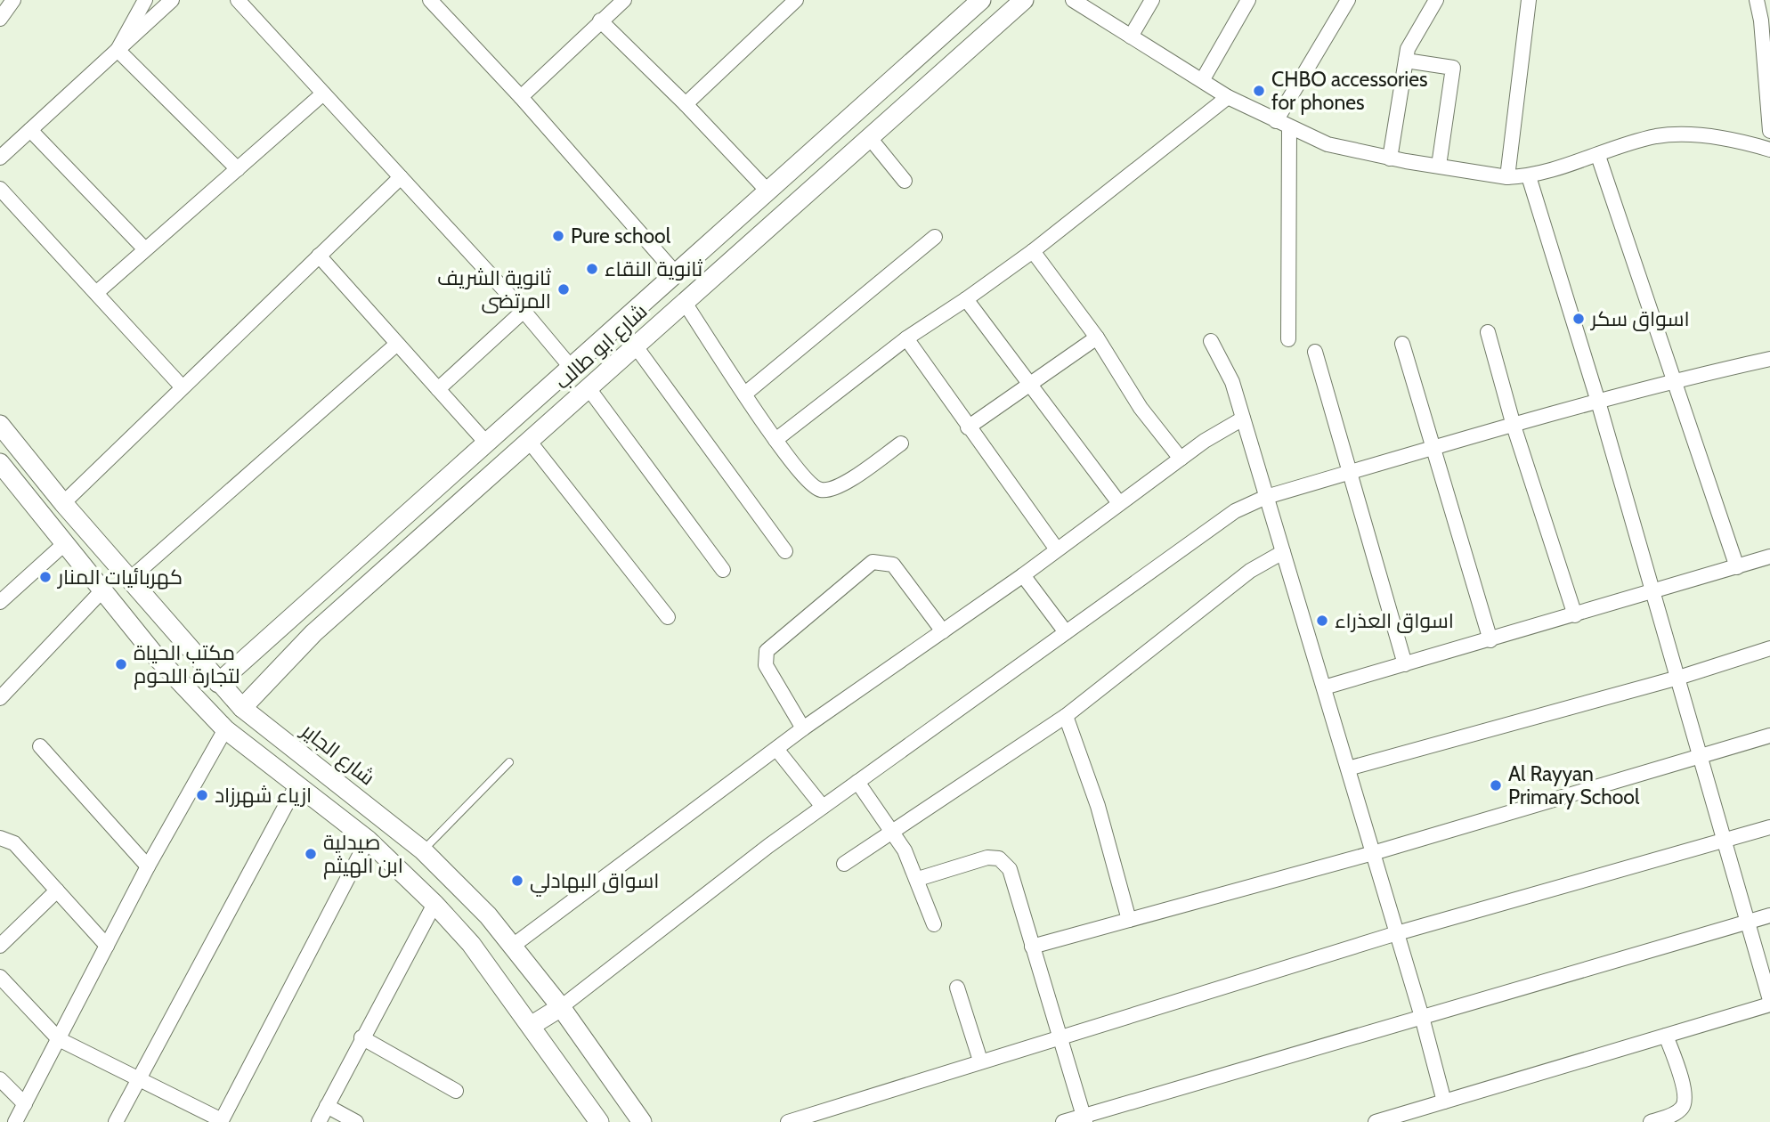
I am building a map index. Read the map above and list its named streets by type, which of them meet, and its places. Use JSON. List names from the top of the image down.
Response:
{
  "streets": {
    "street": ["شارع ابو طالب", "شارع الجاير"]
  },
  "crossings": [
    ["شارع ابو طالب", "شارع الجاير"]
  ],
  "places": [
    "CHBO accessories for phones",
    "Pure school",
    "ثانوية النقاء",
    "ثانوية الشريف المرتضى",
    "اسواق سكر",
    "كهربائيات المنار",
    "اسواق العذراء",
    "مكتب الحياة لتجارة اللحوم",
    "Al Rayyan Primary School",
    "ازياء شهرزاد",
    "صيدلية ابن الهيثم",
    "اسواق البهادلي"
  ]
}
